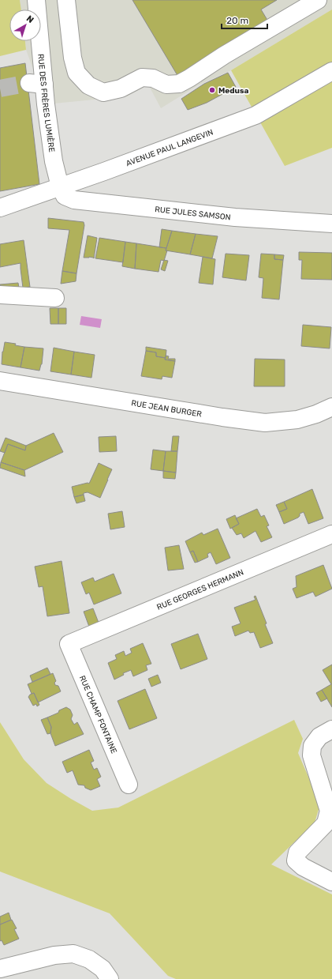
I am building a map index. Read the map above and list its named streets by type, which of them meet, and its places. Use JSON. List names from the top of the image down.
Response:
{
  "streets": {
    "street": [
      "RUE DES FRÈRES LUMIÈRE",
      "AVENUE PAUL LANGEVIN",
      "RUE JULES SAMSON",
      "RUE JEAN BURGER",
      "RUE GEORGES HERMANN",
      "RUE CHAMP FONTAINE"
    ]
  },
  "crossings": [
    ["RUE DES FRÈRES LUMIÈRE", "AVENUE PAUL LANGEVIN"],
    ["RUE DES FRÈRES LUMIÈRE", "RUE JULES SAMSON"],
    ["AVENUE PAUL LANGEVIN", "RUE JULES SAMSON"],
    ["RUE GEORGES HERMANN", "RUE CHAMP FONTAINE"]
  ],
  "places": ["Medusa"],
  "scale_bar": "20 m",
  "north": "top right"
}
